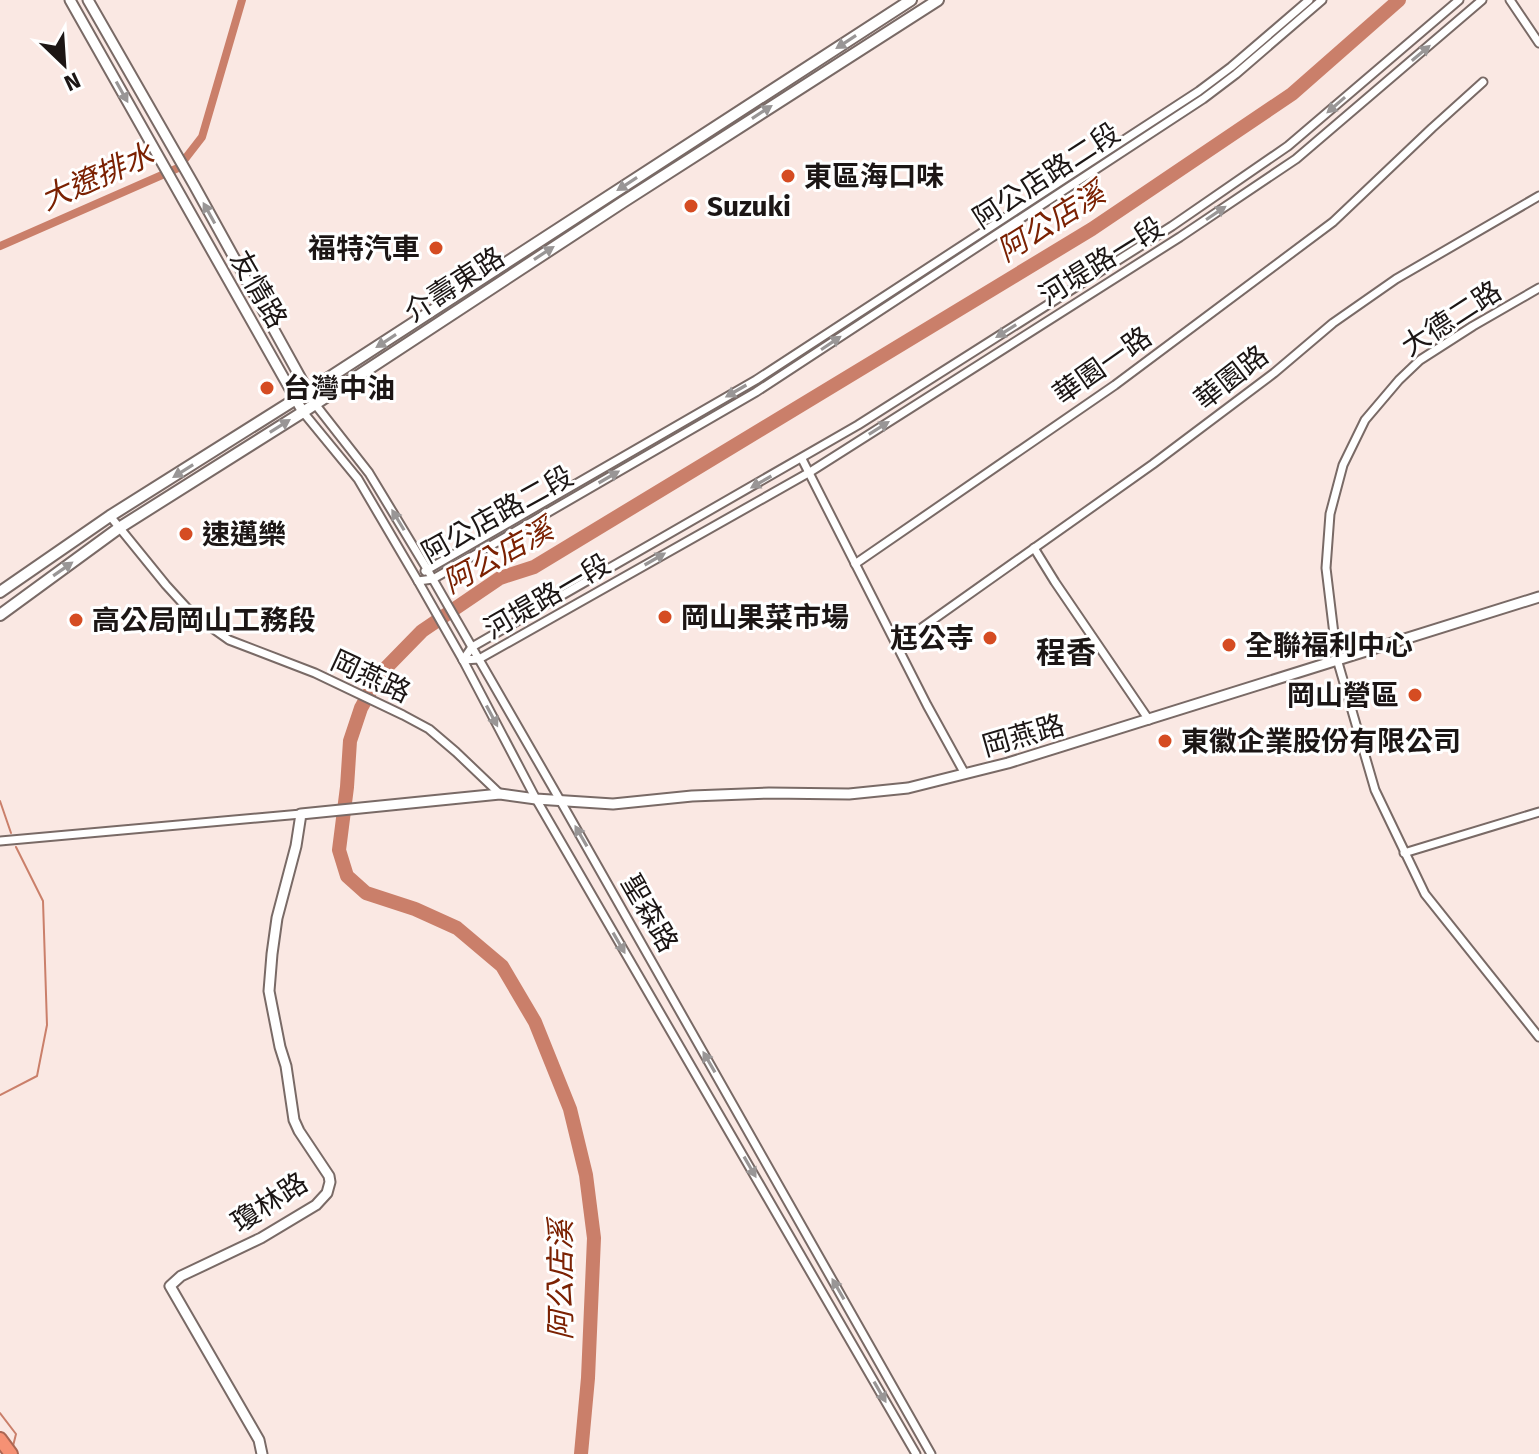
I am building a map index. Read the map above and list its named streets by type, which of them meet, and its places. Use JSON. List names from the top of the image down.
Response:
{
  "streets": {
    "main road": ["介壽東路"],
    "street": [
      "阿公店路二段",
      "河堤路一段",
      "友情路",
      "大德二路",
      "華園一路",
      "華園路",
      "岡燕路",
      "聖森路",
      "瓊林路"
    ]
  },
  "crossings": [
    ["阿公店路二段", "聖森路"],
    ["河堤路一段", "聖森路"],
    ["介壽東路", "友情路"],
    ["介壽東路", "岡燕路"],
    ["介壽東路", "聖森路"],
    ["友情路", "聖森路"],
    ["大德二路", "岡燕路"],
    ["岡燕路", "聖森路"],
    ["岡燕路", "瓊林路"]
  ],
  "districts": ["程香"],
  "water": ["大遼排水", "阿公店溪"],
  "places": [
    "東區海口味",
    "Suzuki",
    "福特汽車",
    "台灣中油",
    "速邁樂",
    "岡山果菜市場",
    "高公局岡山工務段",
    "尪公寺",
    "全聯福利中心",
    "岡山營區",
    "東徽企業股份有限公司"
  ],
  "north": "bottom right"
}
